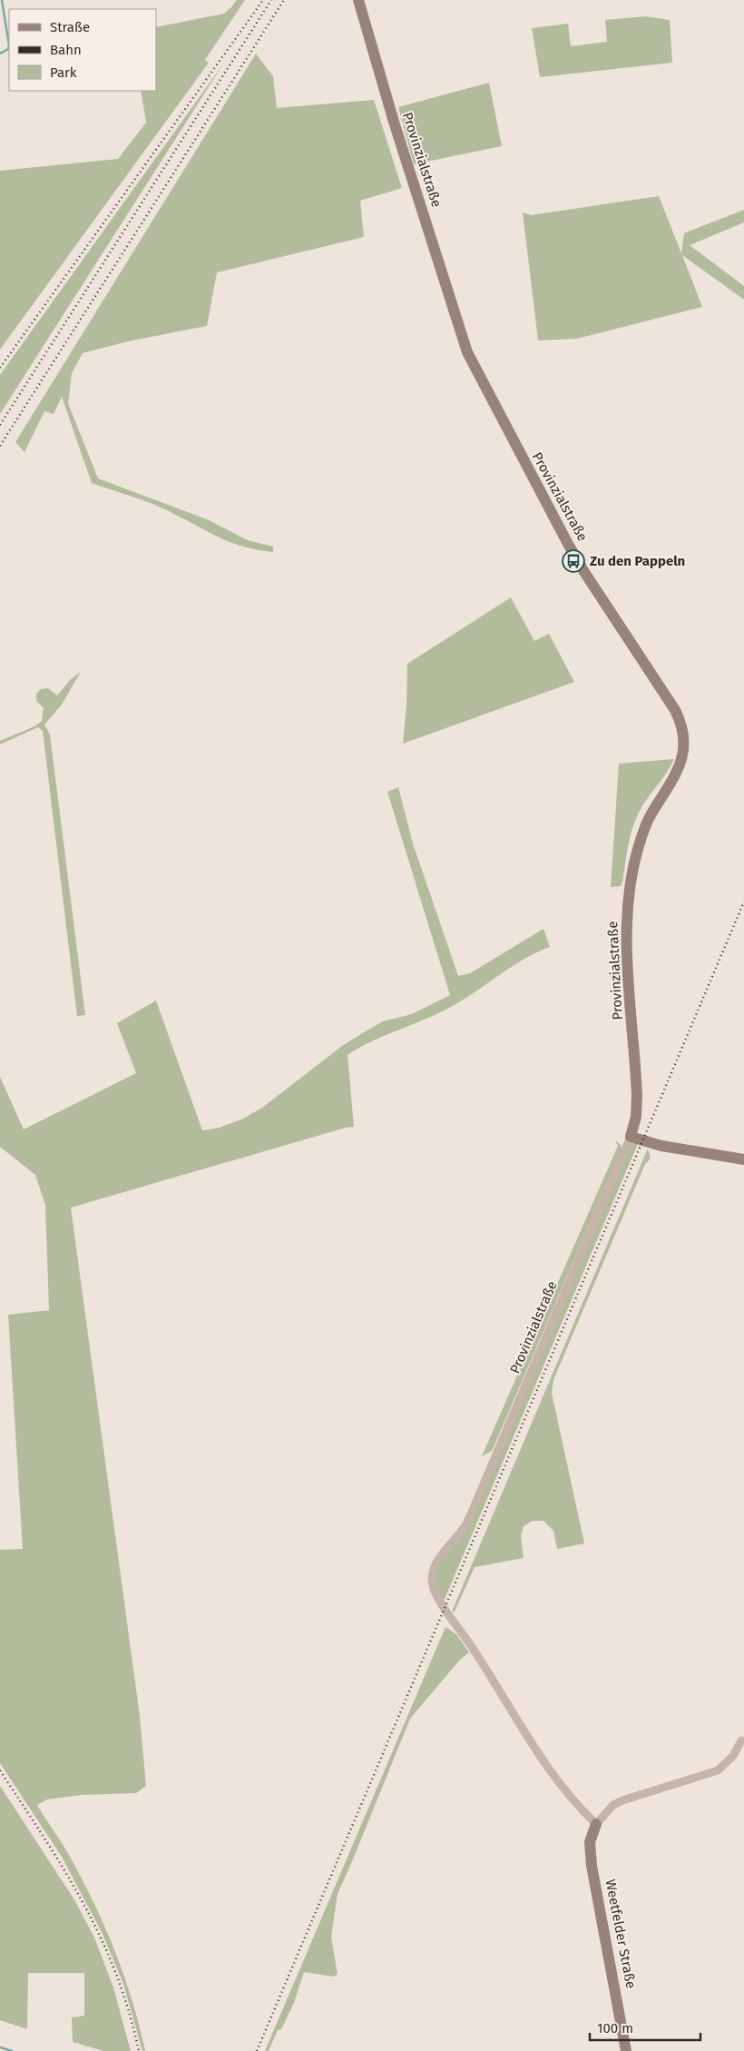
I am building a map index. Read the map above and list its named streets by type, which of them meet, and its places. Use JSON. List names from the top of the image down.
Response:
{
  "streets": {
    "street": ["Provinzialstraße", "Weetfelder Straße"]
  },
  "crossings": [
    ["Provinzialstraße", "Weetfelder Straße"]
  ],
  "places": {
    "bus stop": ["Zu den Pappeln"]
  },
  "legend": ["Straße", "Bahn", "Park"],
  "scale_bar": "100 m"
}
